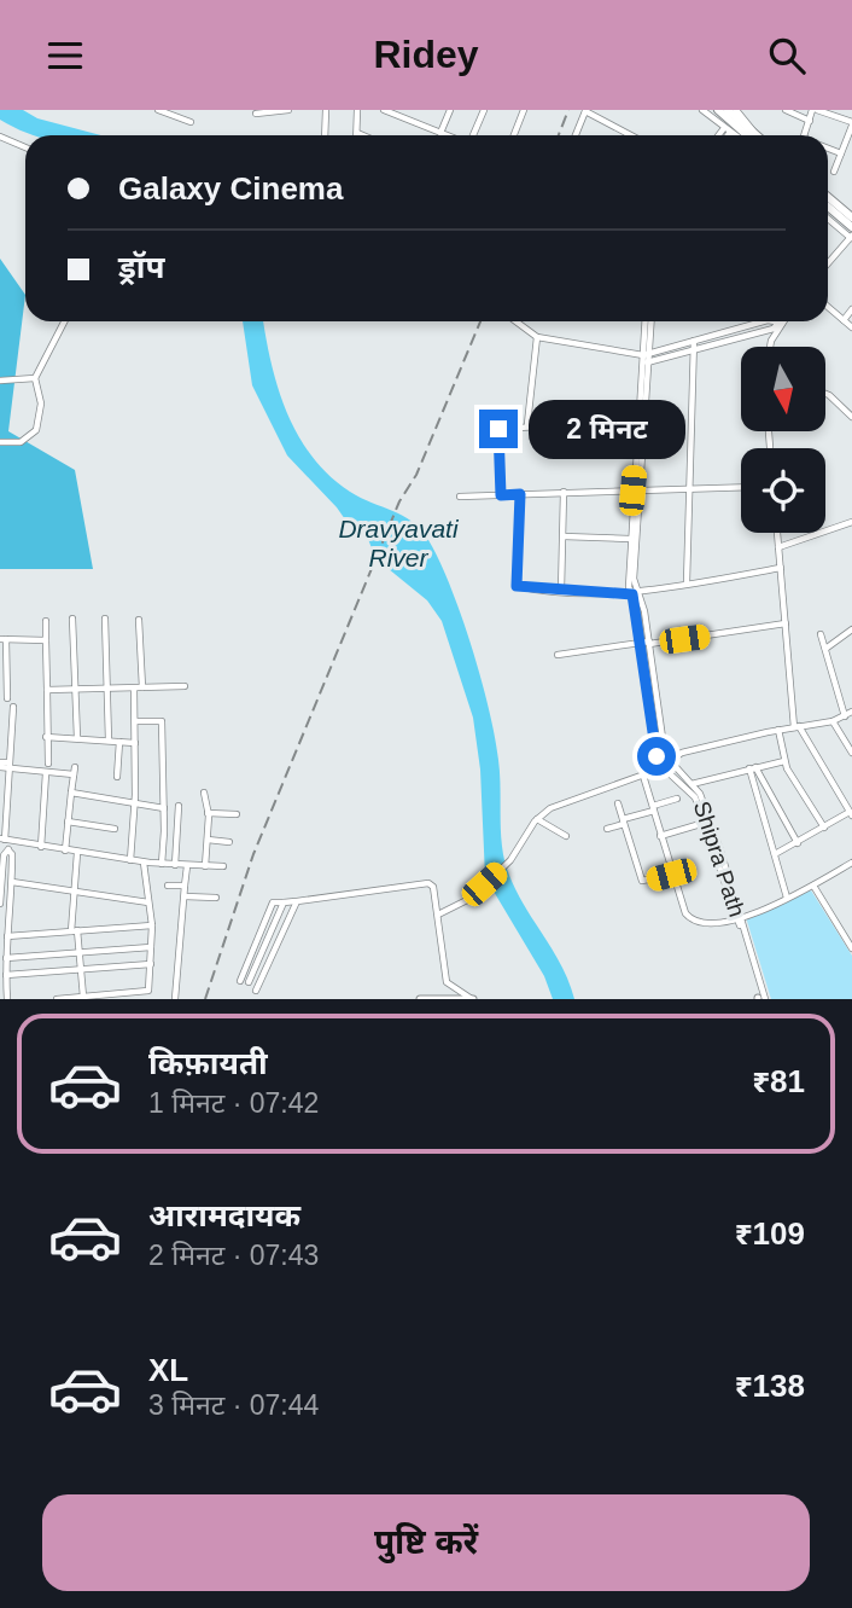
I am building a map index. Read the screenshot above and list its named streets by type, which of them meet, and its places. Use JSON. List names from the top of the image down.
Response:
{
  "streets": {
    "street": ["Shipra Path"]
  },
  "water": ["Dravyavati River"],
  "north": "bottom",
  "page": {
    "header": "Ridey",
    "banner": ["Galaxy Cinema", "ड्रॉप"],
    "bubble": "2 मिनट",
    "list": [
      {
        "name": "किफ़ायती",
        "note": "1 मिनट · 07:42",
        "value": "₹81"
      },
      {
        "name": "आरामदायक",
        "note": "2 मिनट · 07:43",
        "value": "₹109"
      },
      {
        "name": "XL",
        "note": "3 मिनट · 07:44",
        "value": "₹138"
      }
    ],
    "buttons": "पुष्टि करें"
  }
}
